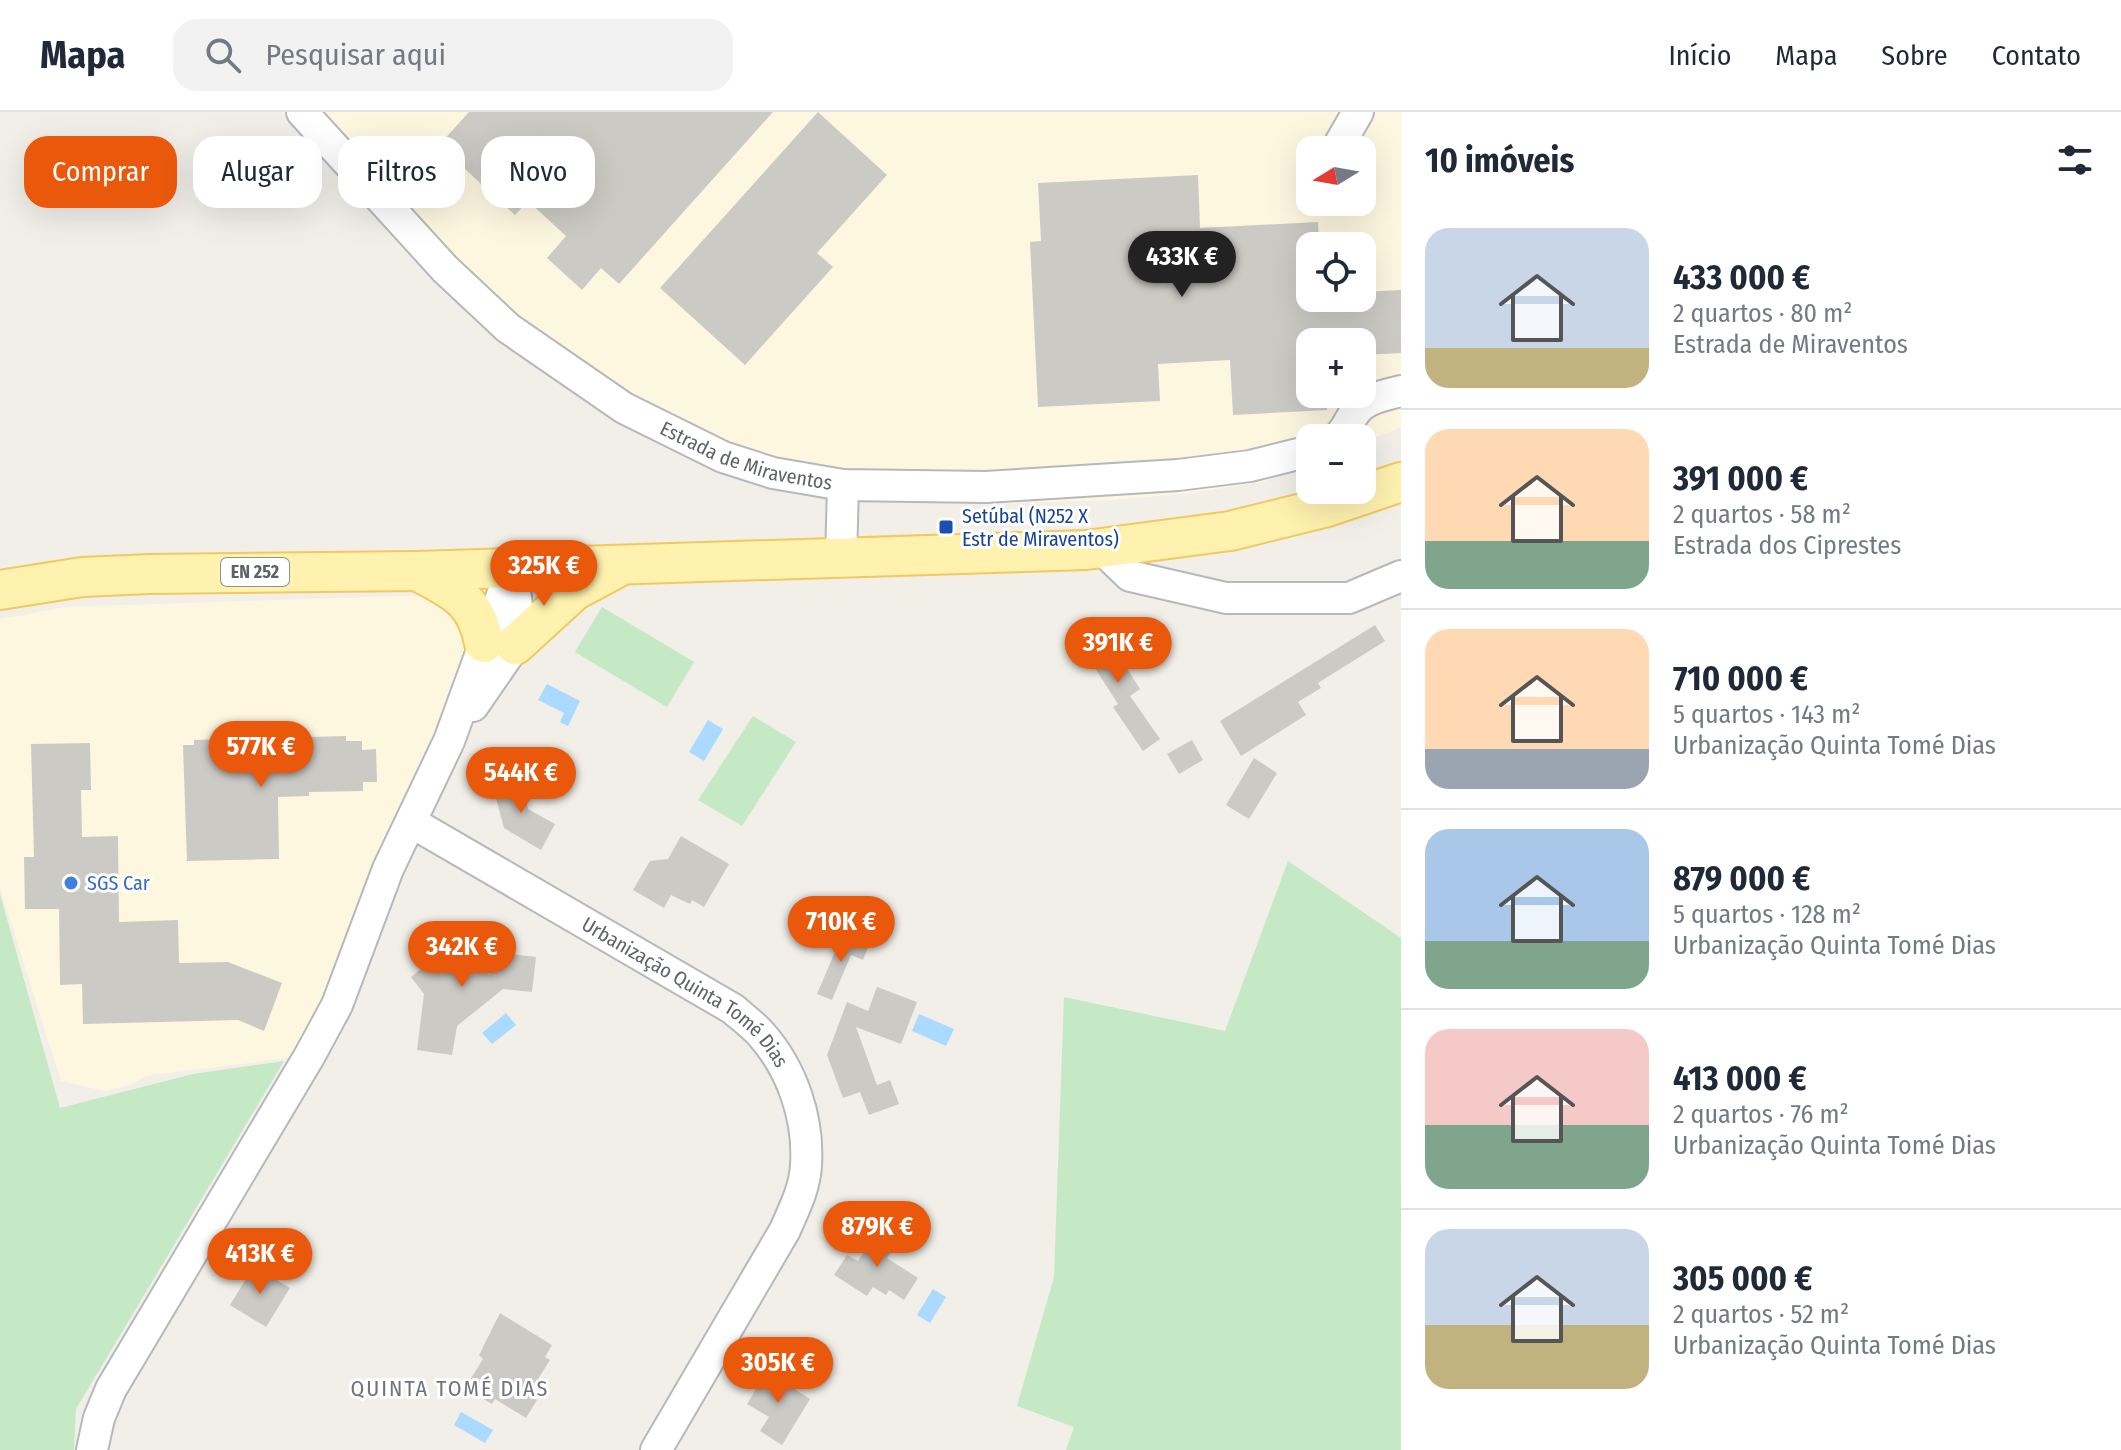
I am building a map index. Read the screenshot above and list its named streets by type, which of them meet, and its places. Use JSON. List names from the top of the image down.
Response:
{
  "streets": {
    "main road": ["EN 252"],
    "street": ["Estrada de Miraventos", "Urbanização Quinta Tomé Dias"]
  },
  "districts": ["QUINTA TOMÉ DIAS"],
  "places": {
    "transit": ["Setúbal (N252 X Estr de Miraventos)"],
    "other": ["SGS Car"]
  },
  "north": "left",
  "page": {
    "header": "Mapa",
    "search": "Pesquisar aqui",
    "nav": [
      "Início",
      "Mapa",
      "Sobre",
      "Contato"
    ],
    "heading": "10 imóveis",
    "map_buttons": ["+", "−"],
    "chip": [
      "Comprar",
      "Alugar",
      "Filtros",
      "Novo"
    ],
    "list": [
      {
        "name": "433 000 €",
        "note": "2 quartos · 80 m² · Estrada de Miraventos"
      },
      {
        "name": "391 000 €",
        "note": "2 quartos · 58 m² · Estrada dos Ciprestes"
      },
      {
        "name": "710 000 €",
        "note": "5 quartos · 143 m² · Urbanização Quinta Tomé Dias"
      },
      {
        "name": "879 000 €",
        "note": "5 quartos · 128 m² · Urbanização Quinta Tomé Dias"
      },
      {
        "name": "413 000 €",
        "note": "2 quartos · 76 m² · Urbanização Quinta Tomé Dias"
      },
      {
        "name": "305 000 €",
        "note": "2 quartos · 52 m² · Urbanização Quinta Tomé Dias"
      }
    ],
    "price": [
      "433K €",
      "325K €",
      "391K €",
      "577K €",
      "544K €",
      "710K €",
      "342K €",
      "879K €",
      "413K €",
      "305K €"
    ]
  }
}
